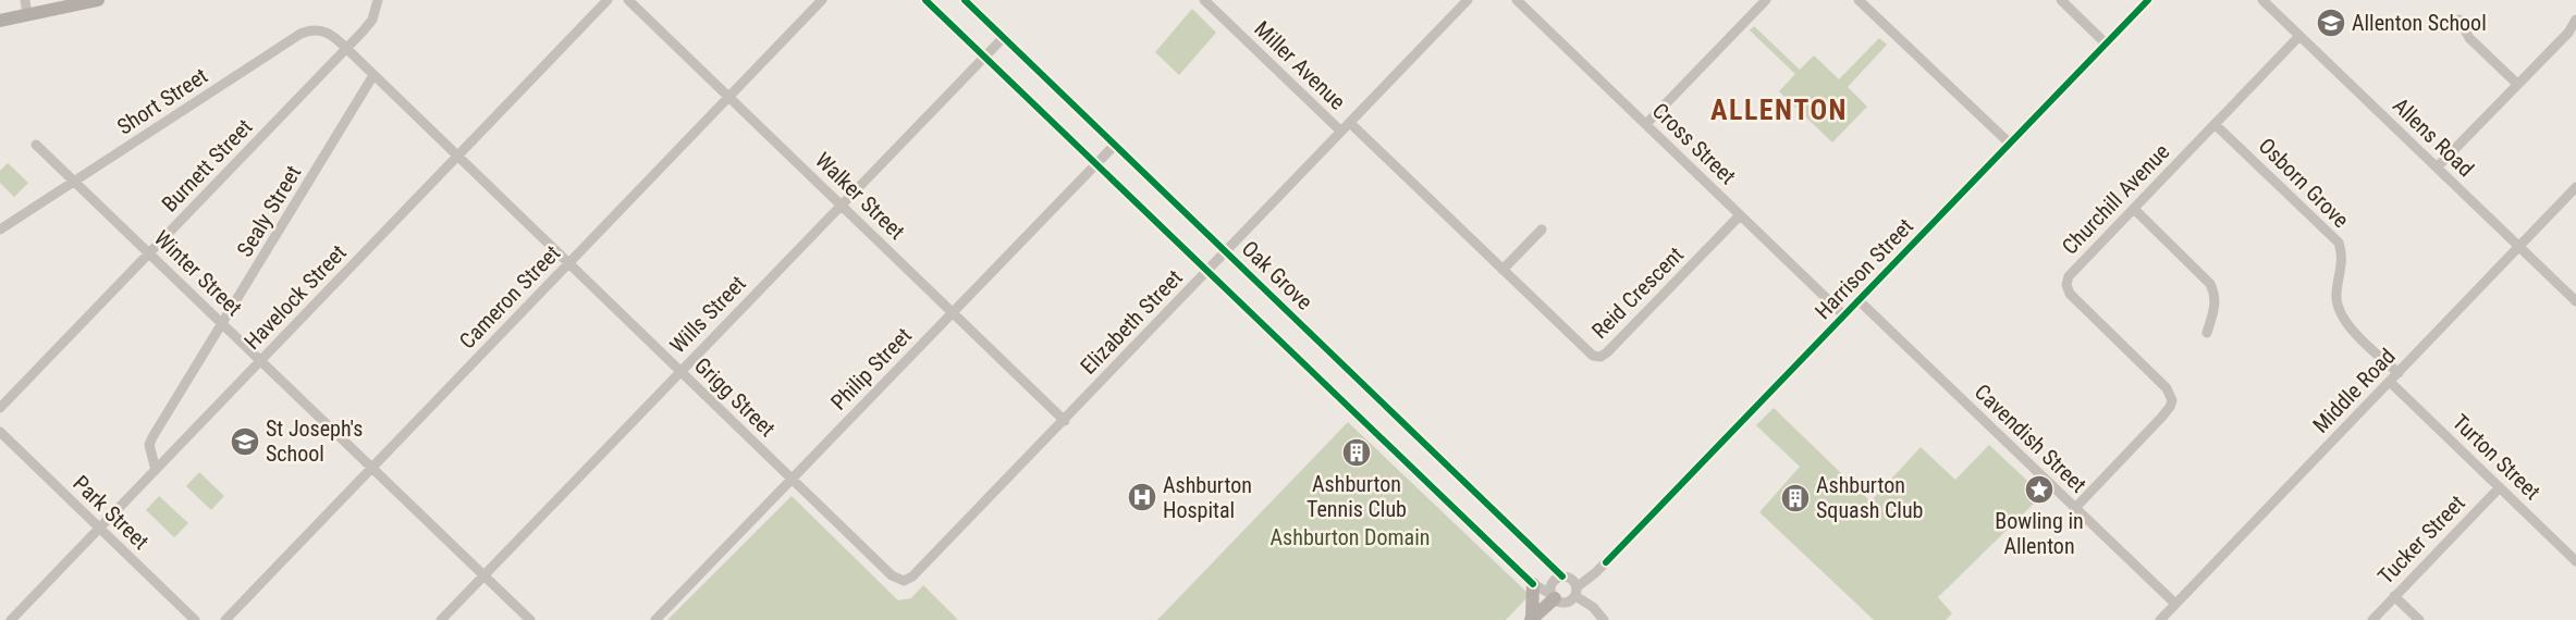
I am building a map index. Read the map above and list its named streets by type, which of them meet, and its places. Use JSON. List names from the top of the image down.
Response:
{
  "streets": {
    "street": [
      "Miller Avenue",
      "Short Street",
      "Allens Road",
      "Cross Street",
      "Burnett Street",
      "Osborn Grove",
      "Walker Street",
      "Churchill Avenue",
      "Sealy Street",
      "Harrison Street",
      "Winter Street",
      "Oak Grove",
      "Reid Crescent",
      "Havelock Street",
      "Cameron Street",
      "Wills Street",
      "Elizabeth Street",
      "Philip Street",
      "Middle Road",
      "Grigg Street",
      "Cavendish Street",
      "Turton Street",
      "Park Street",
      "Tucker Street"
    ]
  },
  "crossings": [
    ["Miller Avenue", "Elizabeth Street"],
    ["Short Street", "Burnett Street"],
    ["Short Street", "Winter Street"],
    ["Short Street", "Grigg Street"],
    ["Allens Road", "Churchill Avenue"],
    ["Allens Road", "Middle Road"],
    ["Cross Street", "Harrison Street"],
    ["Cross Street", "Reid Crescent"],
    ["Burnett Street", "Winter Street"],
    ["Burnett Street", "Grigg Street"],
    ["Osborn Grove", "Churchill Avenue"],
    ["Osborn Grove", "Middle Road"],
    ["Walker Street", "Cameron Street"],
    ["Walker Street", "Wills Street"],
    ["Walker Street", "Elizabeth Street"],
    ["Walker Street", "Philip Street"],
    ["Churchill Avenue", "Cavendish Street"],
    ["Sealy Street", "Winter Street"],
    ["Sealy Street", "Havelock Street"],
    ["Sealy Street", "Grigg Street"],
    ["Harrison Street", "Oak Grove"],
    ["Harrison Street", "Cavendish Street"],
    ["Winter Street", "Havelock Street"],
    ["Winter Street", "Cameron Street"],
    ["Winter Street", "Wills Street"],
    ["Oak Grove", "Wills Street"],
    ["Oak Grove", "Elizabeth Street"],
    ["Oak Grove", "Philip Street"],
    ["Reid Crescent", "Elizabeth Street"],
    ["Havelock Street", "Grigg Street"],
    ["Havelock Street", "Park Street"],
    ["Cameron Street", "Grigg Street"],
    ["Wills Street", "Grigg Street"],
    ["Elizabeth Street", "Grigg Street"],
    ["Philip Street", "Grigg Street"],
    ["Middle Road", "Cavendish Street"],
    ["Middle Road", "Turton Street"],
    ["Turton Street", "Tucker Street"]
  ],
  "districts": ["ALLENTON"],
  "parks": ["Ashburton Domain"],
  "places": {
    "school or university": ["Allenton School", "St Joseph's School"],
    "building": ["Ashburton Tennis Club", "Ashburton Squash Club"],
    "place": ["Bowling in Allenton"],
    "hospital": ["Ashburton Hospital"]
  }
}
